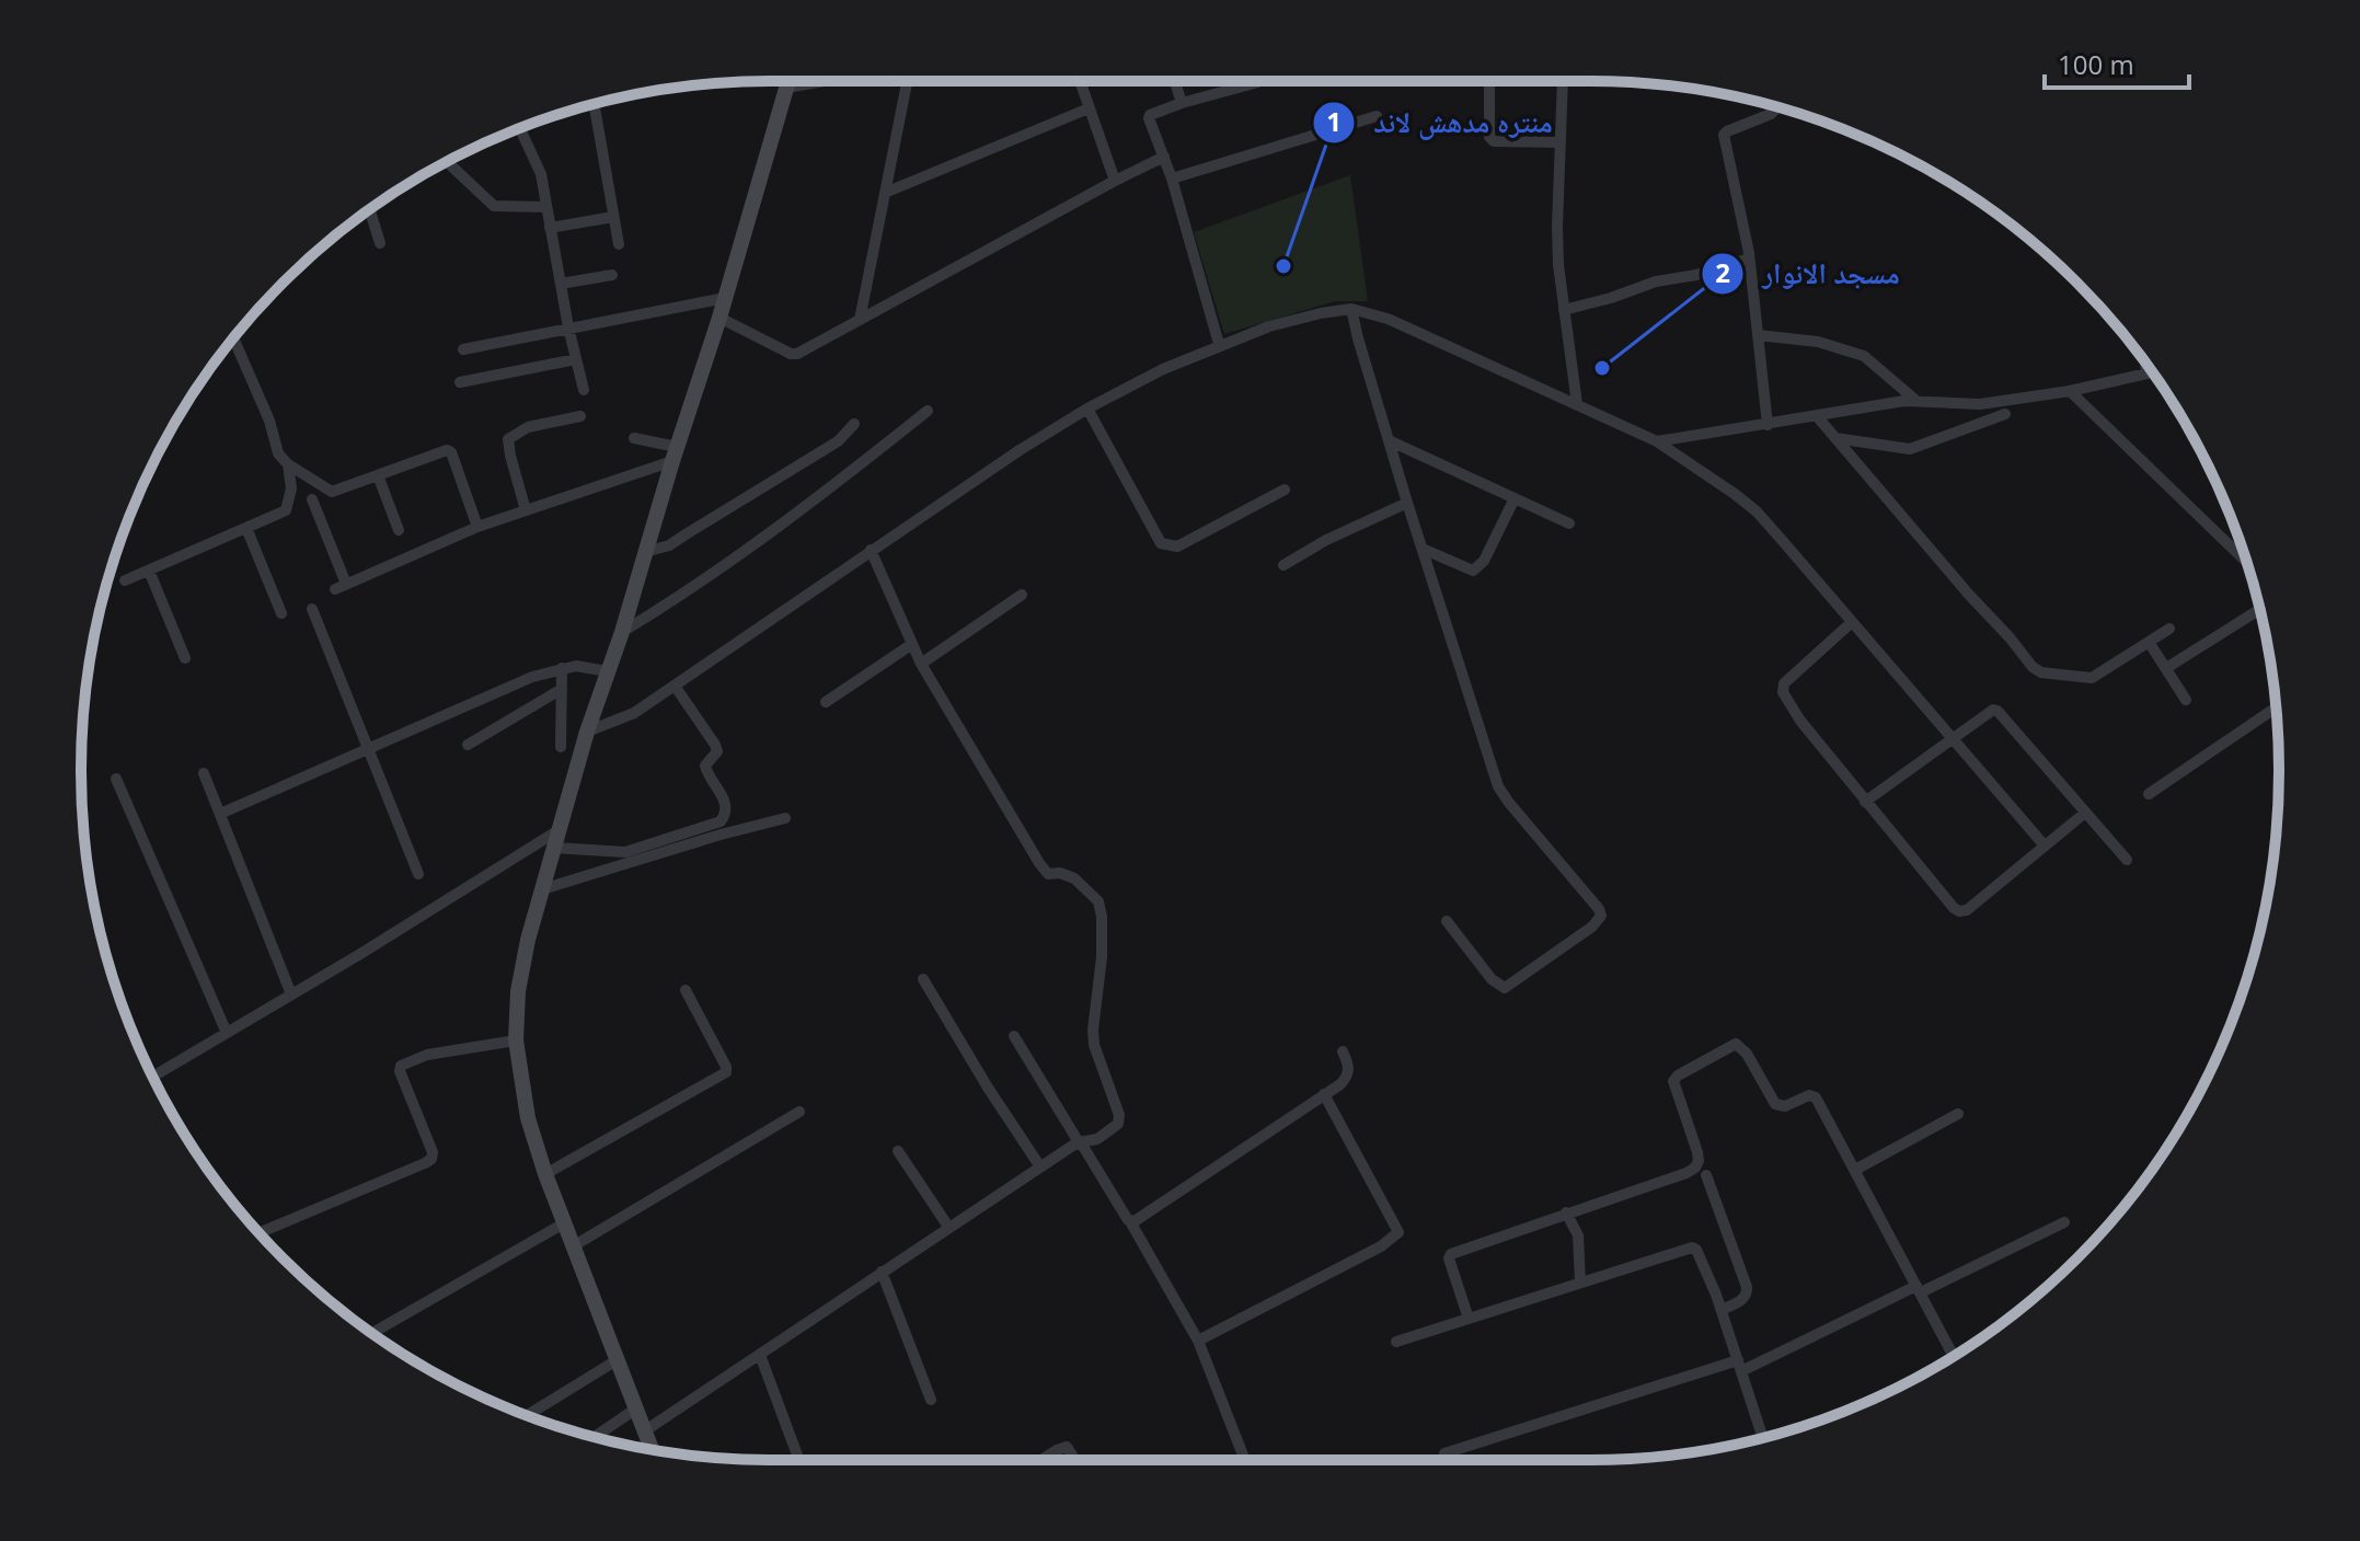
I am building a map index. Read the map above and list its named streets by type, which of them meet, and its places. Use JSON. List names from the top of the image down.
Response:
{
  "places": ["منتره مدهش لاند", "مسجد الانوار"],
  "scale_bar": "100 m"
}
